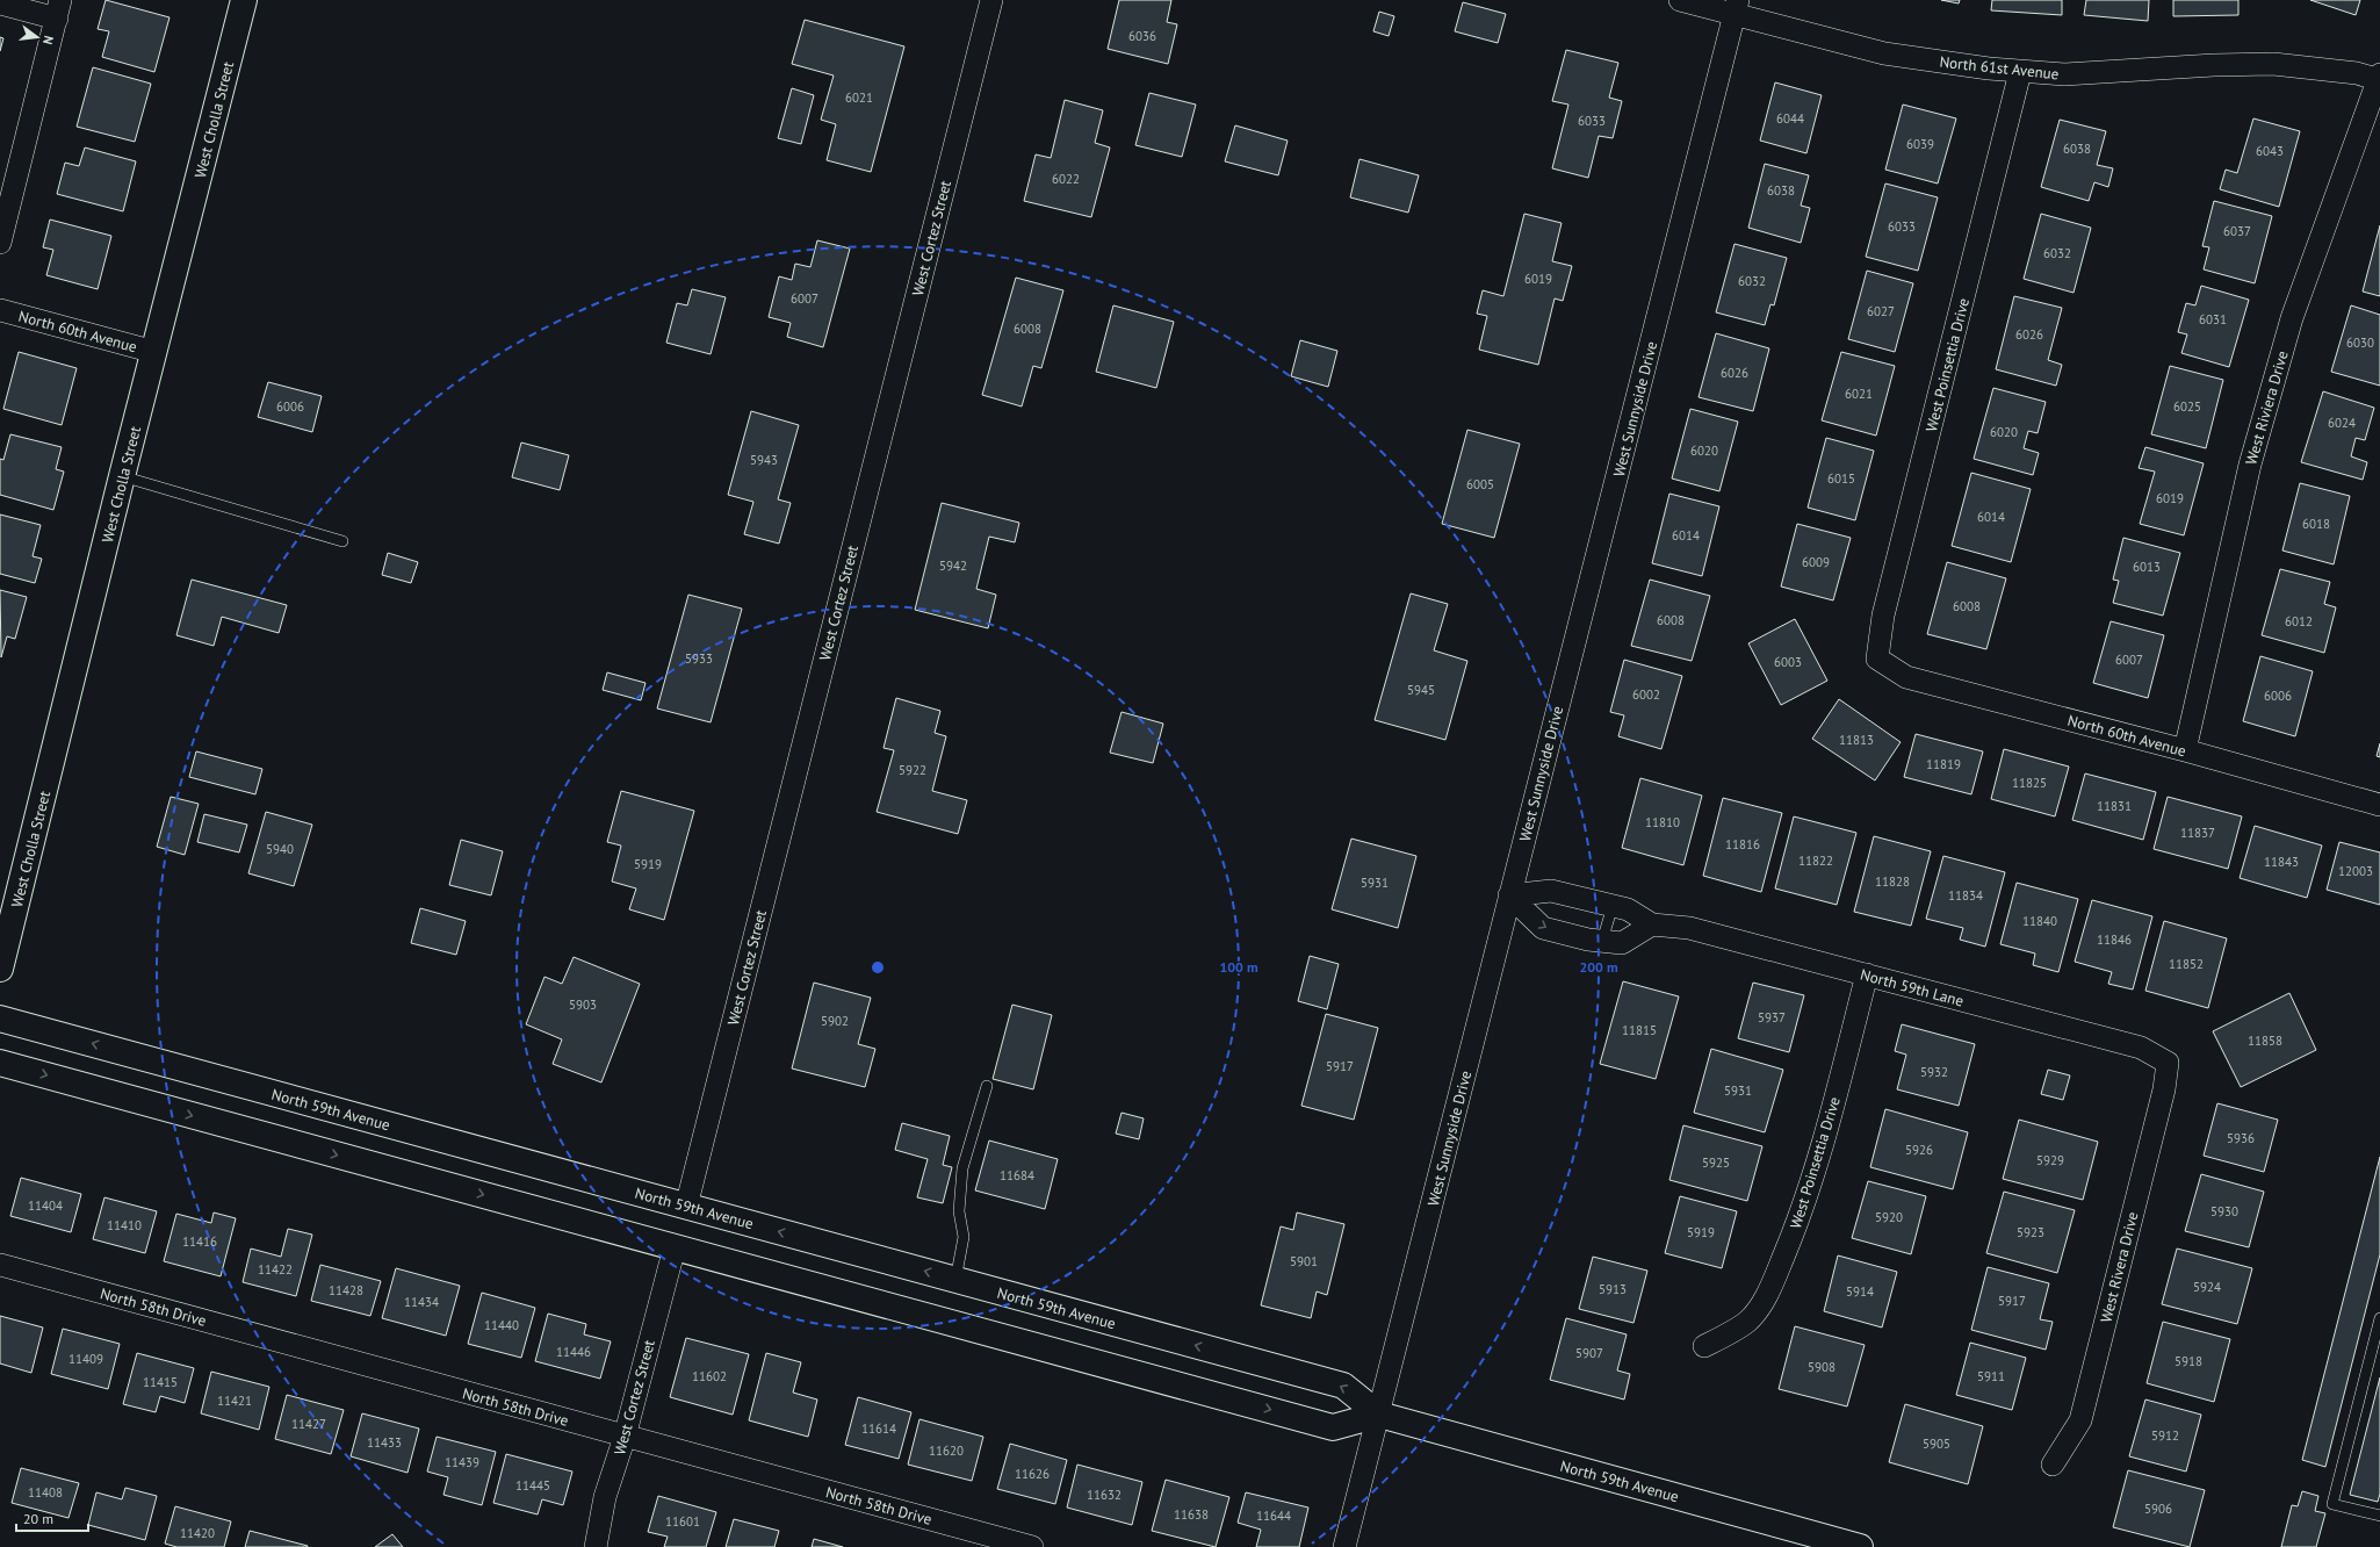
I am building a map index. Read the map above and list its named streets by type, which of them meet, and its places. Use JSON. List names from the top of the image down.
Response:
{
  "streets": {
    "main road": ["West Cholla Street", "North 59th Avenue"],
    "street": [
      "North 61st Avenue",
      "West Cortez Street",
      "North 60th Avenue",
      "West Poinsettia Drive",
      "West Riviera Drive",
      "West Sunnyside Drive",
      "North 59th Lane",
      "West Rivera Drive",
      "North 58th Drive"
    ]
  },
  "crossings": [
    ["North 61st Avenue", "West Poinsettia Drive"],
    ["North 61st Avenue", "West Riviera Drive"],
    ["North 61st Avenue", "West Sunnyside Drive"],
    ["West Cholla Street", "North 60th Avenue"],
    ["West Cortez Street", "North 59th Avenue"],
    ["West Cortez Street", "North 58th Drive"],
    ["North 60th Avenue", "West Poinsettia Drive"],
    ["North 60th Avenue", "West Riviera Drive"],
    ["West Poinsettia Drive", "North 59th Lane"],
    ["West Sunnyside Drive", "North 59th Lane"],
    ["West Sunnyside Drive", "North 59th Avenue"],
    ["North 59th Lane", "West Rivera Drive"]
  ],
  "house_numbers": [
    "6036",
    "6021",
    "6044",
    "6033",
    "6039",
    "6038",
    "6043",
    "6022",
    "6038",
    "6033",
    "6037",
    "6032",
    "6019",
    "6032",
    "6007",
    "6027",
    "6031",
    "6008",
    "6026",
    "6030",
    "6026",
    "6021",
    "6006",
    "6025",
    "6024",
    "6020",
    "6020",
    "5943",
    "6015",
    "6005",
    "6019",
    "6014",
    "6018",
    "6014",
    "6009",
    "5942",
    "6013",
    "6008",
    "6008",
    "6012",
    "5933",
    "6007",
    "6003",
    "5945",
    "6002",
    "6006",
    "11813",
    "11819",
    "5922",
    "11825",
    "11831",
    "11810",
    "11837",
    "11816",
    "5940",
    "11822",
    "11843",
    "5919",
    "12003",
    "11828",
    "5931",
    "11834",
    "11840",
    "11846",
    "11852",
    "5903",
    "5937",
    "5902",
    "11815",
    "11858",
    "5917",
    "5932",
    "5931",
    "5936",
    "5926",
    "5929",
    "5925",
    "11684",
    "11404",
    "5930",
    "5920",
    "11410",
    "5919",
    "5923",
    "11416",
    "5901",
    "11422",
    "5924",
    "5913",
    "11428",
    "5914",
    "5917",
    "11434",
    "11440",
    "11446",
    "5907",
    "11409",
    "5918",
    "5908",
    "11602",
    "5911",
    "11415",
    "11421",
    "11427",
    "11614",
    "5912",
    "11433",
    "5905",
    "11620",
    "11439",
    "11626",
    "11445",
    "11408",
    "11632",
    "5906",
    "11638",
    "11644",
    "11601",
    "11420"
  ],
  "scale_bar": "20 m",
  "north": "right",
  "rings": ["100 m", "200 m"]
}
